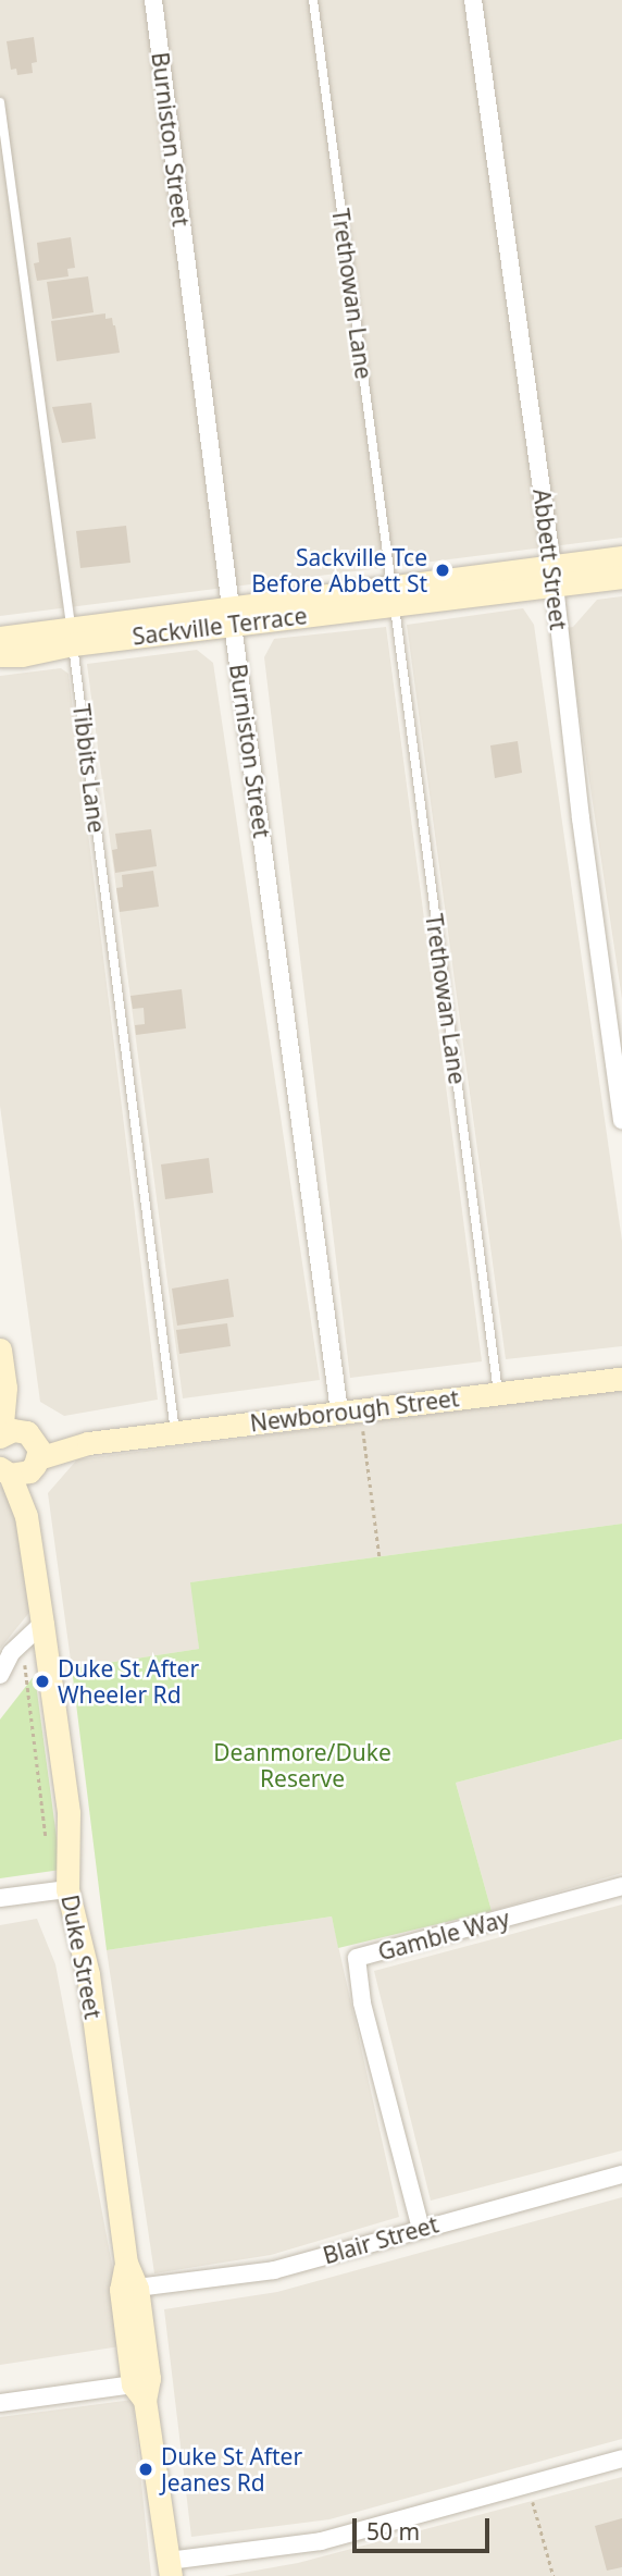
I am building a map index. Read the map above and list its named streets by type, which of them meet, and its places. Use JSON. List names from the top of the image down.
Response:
{
  "streets": {
    "main road": ["Sackville Terrace", "Newborough Street", "Duke Street"],
    "street": [
      "Burniston Street",
      "Abbett Street",
      "Gamble Way",
      "Blair Street"
    ],
    "lane": ["Trethowan Lane", "Tibbits Lane"]
  },
  "crossings": [
    ["Burniston Street", "Sackville Terrace"],
    ["Burniston Street", "Newborough Street"],
    ["Trethowan Lane", "Sackville Terrace"],
    ["Trethowan Lane", "Newborough Street"],
    ["Abbett Street", "Sackville Terrace"],
    ["Sackville Terrace", "Tibbits Lane"],
    ["Tibbits Lane", "Newborough Street"],
    ["Newborough Street", "Duke Street"],
    ["Gamble Way", "Blair Street"],
    ["Duke Street", "Blair Street"]
  ],
  "parks": ["Deanmore/Duke Reserve"],
  "places": ["Sackville Tce Before Abbett St", "Duke St After Wheeler Rd", "Duke St After Jeanes Rd"],
  "scale_bar": "50 m"
}
